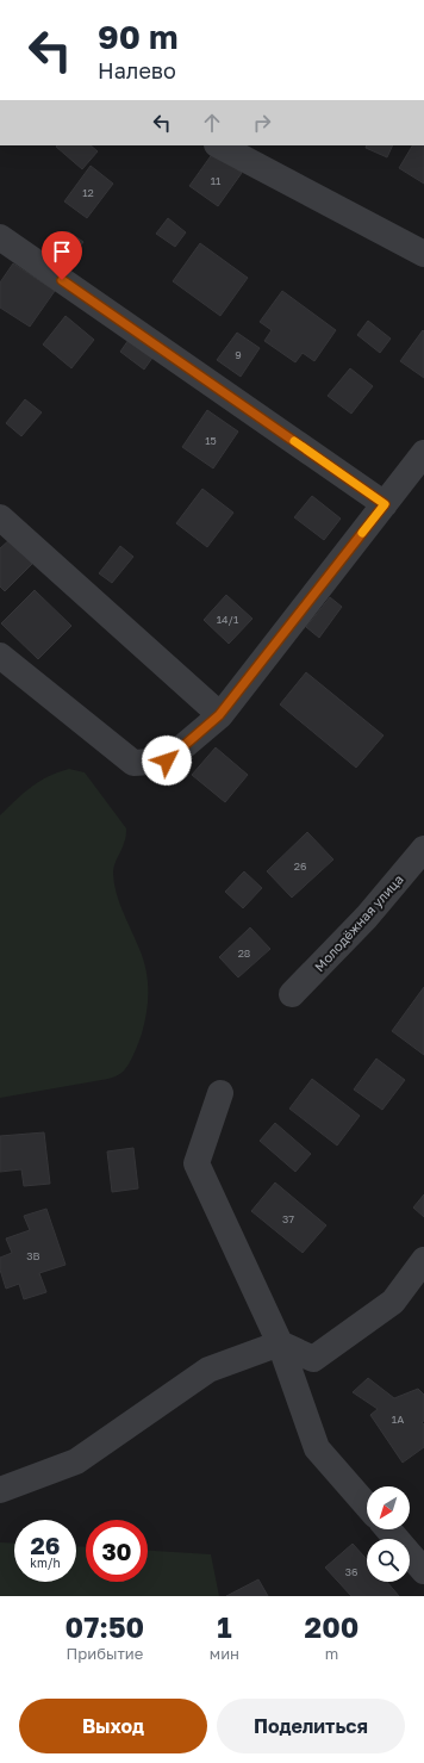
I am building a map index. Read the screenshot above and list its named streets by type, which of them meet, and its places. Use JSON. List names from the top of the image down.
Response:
{
  "streets": {
    "street": ["Молодёжная улица"]
  },
  "house_numbers": [
    "11",
    "12",
    "9",
    "15",
    "14/1",
    "26",
    "28",
    "37",
    "3В",
    "1А",
    "36"
  ],
  "north": "bottom left",
  "page": {
    "turn": ["90 m", "Налево"],
    "speed": "26 km/h",
    "limit": "30",
    "eta": [
      "07:50",
      "Прибытие",
      "1",
      "мин",
      "200",
      "m"
    ],
    "buttons": ["Выход", "Поделиться"]
  }
}
